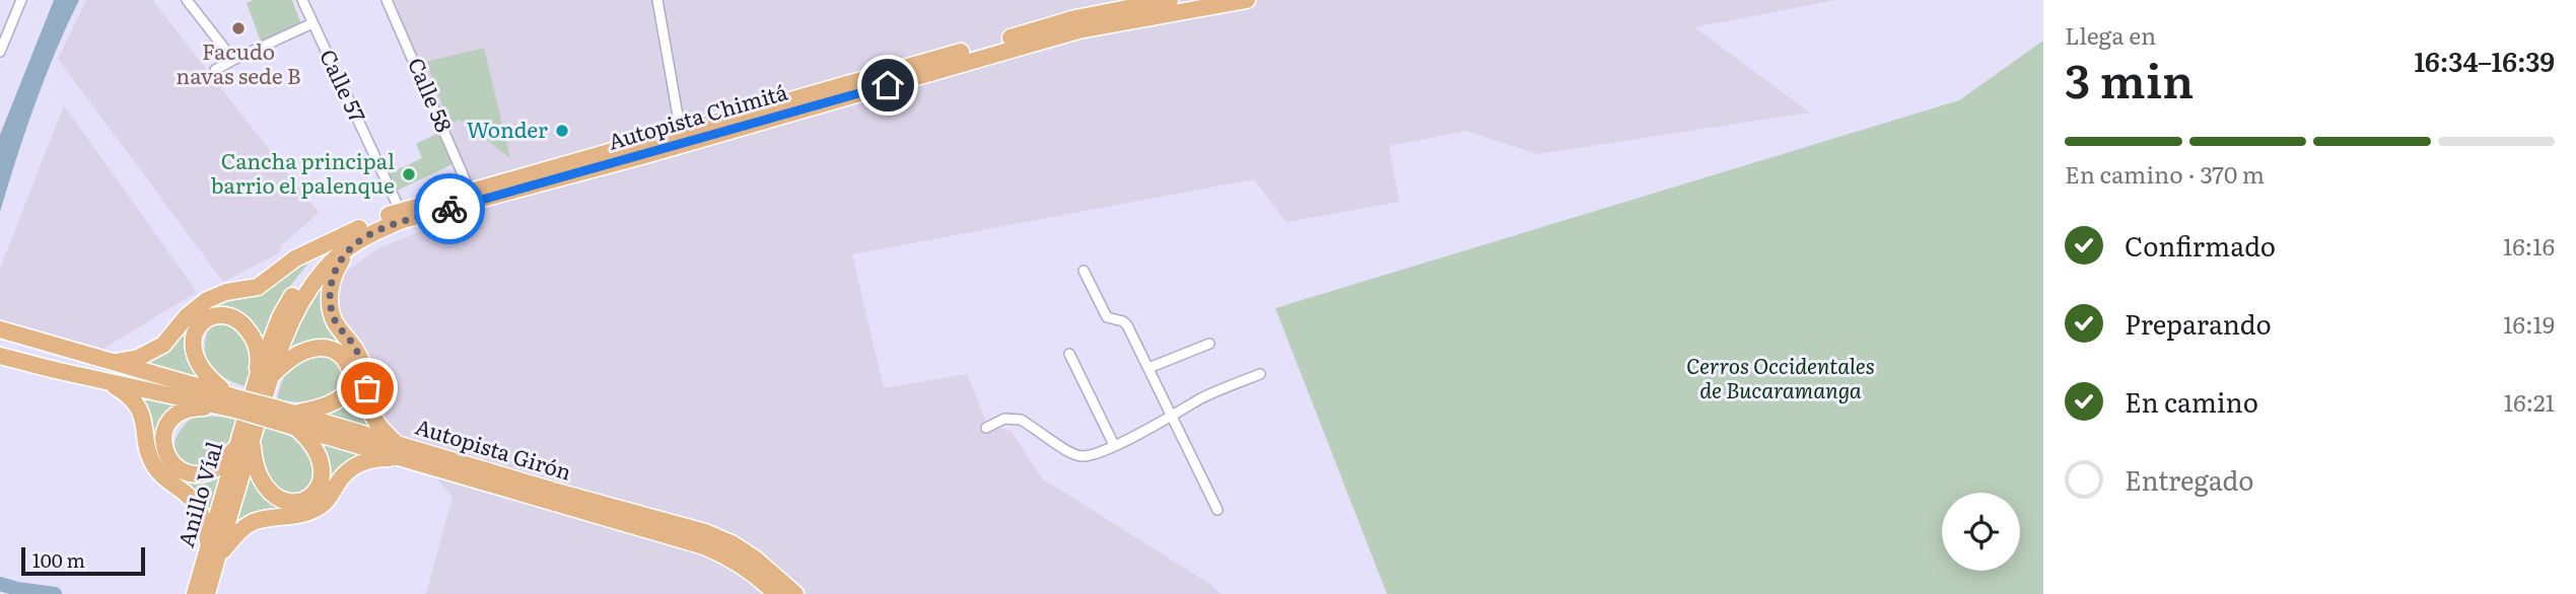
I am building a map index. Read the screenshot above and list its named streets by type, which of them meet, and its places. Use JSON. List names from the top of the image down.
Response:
{
  "streets": {
    "highway": ["Autopista Chimitá", "Autopista Girón", "Anillo Víal"],
    "street": ["Calle 57", "Calle 58"]
  },
  "crossings": [
    ["Calle 57", "Autopista Chimitá"],
    ["Calle 58", "Autopista Chimitá"],
    ["Autopista Chimitá", "Autopista Girón"],
    ["Autopista Chimitá", "Anillo Víal"],
    ["Autopista Girón", "Anillo Víal"]
  ],
  "parks": ["Cerros Occidentales de Bucaramanga"],
  "places": ["Facudo navas sede B", "Wonder", "Cancha principal barrio el palenque"],
  "scale_bar": "100 m",
  "page": {
    "heading": ["3 min", "Llega en", "16:34–16:39"],
    "bar": "En camino · 370 m",
    "list": [
      ["Confirmado", "16:16"],
      ["Preparando", "16:19"],
      ["En camino", "16:21"],
      "Entregado"
    ],
    "scale": "100 m"
  }
}
